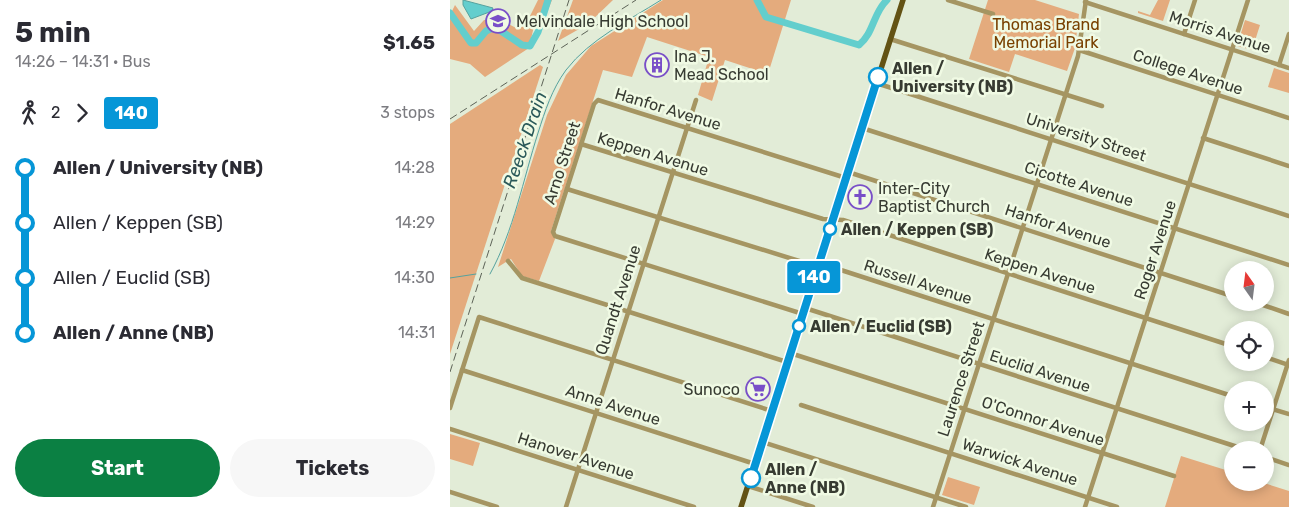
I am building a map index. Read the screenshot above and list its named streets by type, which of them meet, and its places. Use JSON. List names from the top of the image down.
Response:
{
  "streets": {
    "street": [
      "Morris Avenue",
      "College Avenue",
      "Hanfor Avenue",
      "University Street",
      "Keppen Avenue",
      "Arno Street",
      "Cicotte Avenue",
      "Roger Avenue",
      "Russell Avenue",
      "Quandt Avenue",
      "Euclid Avenue",
      "Laurence Street",
      "Anne Avenue",
      "O'Connor Avenue",
      "Hanover Avenue",
      "Warwick Avenue"
    ]
  },
  "crossings": [
    ["Morris Avenue", "Roger Avenue"],
    ["Morris Avenue", "Laurence Street"],
    ["College Avenue", "Roger Avenue"],
    ["College Avenue", "Laurence Street"],
    ["Hanfor Avenue", "Arno Street"],
    ["Hanfor Avenue", "Roger Avenue"],
    ["Hanfor Avenue", "Quandt Avenue"],
    ["Hanfor Avenue", "Laurence Street"],
    ["University Street", "Roger Avenue"],
    ["University Street", "Laurence Street"],
    ["Keppen Avenue", "Arno Street"],
    ["Keppen Avenue", "Roger Avenue"],
    ["Keppen Avenue", "Quandt Avenue"],
    ["Keppen Avenue", "Laurence Street"],
    ["Arno Street", "Russell Avenue"],
    ["Arno Street", "Euclid Avenue"],
    ["Cicotte Avenue", "Roger Avenue"],
    ["Cicotte Avenue", "Laurence Street"],
    ["Roger Avenue", "Russell Avenue"],
    ["Roger Avenue", "Euclid Avenue"],
    ["Roger Avenue", "O'Connor Avenue"],
    ["Roger Avenue", "Warwick Avenue"],
    ["Russell Avenue", "Quandt Avenue"],
    ["Russell Avenue", "Laurence Street"],
    ["Quandt Avenue", "Euclid Avenue"],
    ["Quandt Avenue", "Anne Avenue"],
    ["Quandt Avenue", "Hanover Avenue"],
    ["Euclid Avenue", "Laurence Street"],
    ["Laurence Street", "O'Connor Avenue"],
    ["Laurence Street", "Warwick Avenue"]
  ],
  "water": ["Reeck Drain"],
  "parks": ["Thomas Brand Memorial Park"],
  "places": {
    "school or university": ["Melvindale High School"],
    "building": ["Ina J. Mead School"],
    "other": [
      "Allen / University (NB)",
      "Allen / Keppen (SB)",
      "Allen / Euclid (SB)",
      "Allen / Anne (NB)"
    ],
    "church": ["Inter-City Baptist Church"],
    "supermarket": ["Sunoco"]
  },
  "lines": ["bus line 140"],
  "north": "top",
  "page": {
    "heading": ["5 min", "14:26 – 14:31 · Bus", "$1.65"],
    "on_map": "140",
    "legs": ["2", "140", "3 stops"],
    "list": [
      {
        "name": "Allen / University (NB)",
        "value": "14:28"
      },
      {
        "name": "Allen / Keppen (SB)",
        "value": "14:29"
      },
      {
        "name": "Allen / Euclid (SB)",
        "value": "14:30"
      },
      {
        "name": "Allen / Anne (NB)",
        "value": "14:31"
      }
    ],
    "map_buttons": ["+", "−"],
    "buttons": ["Start", "Tickets"]
  }
}
